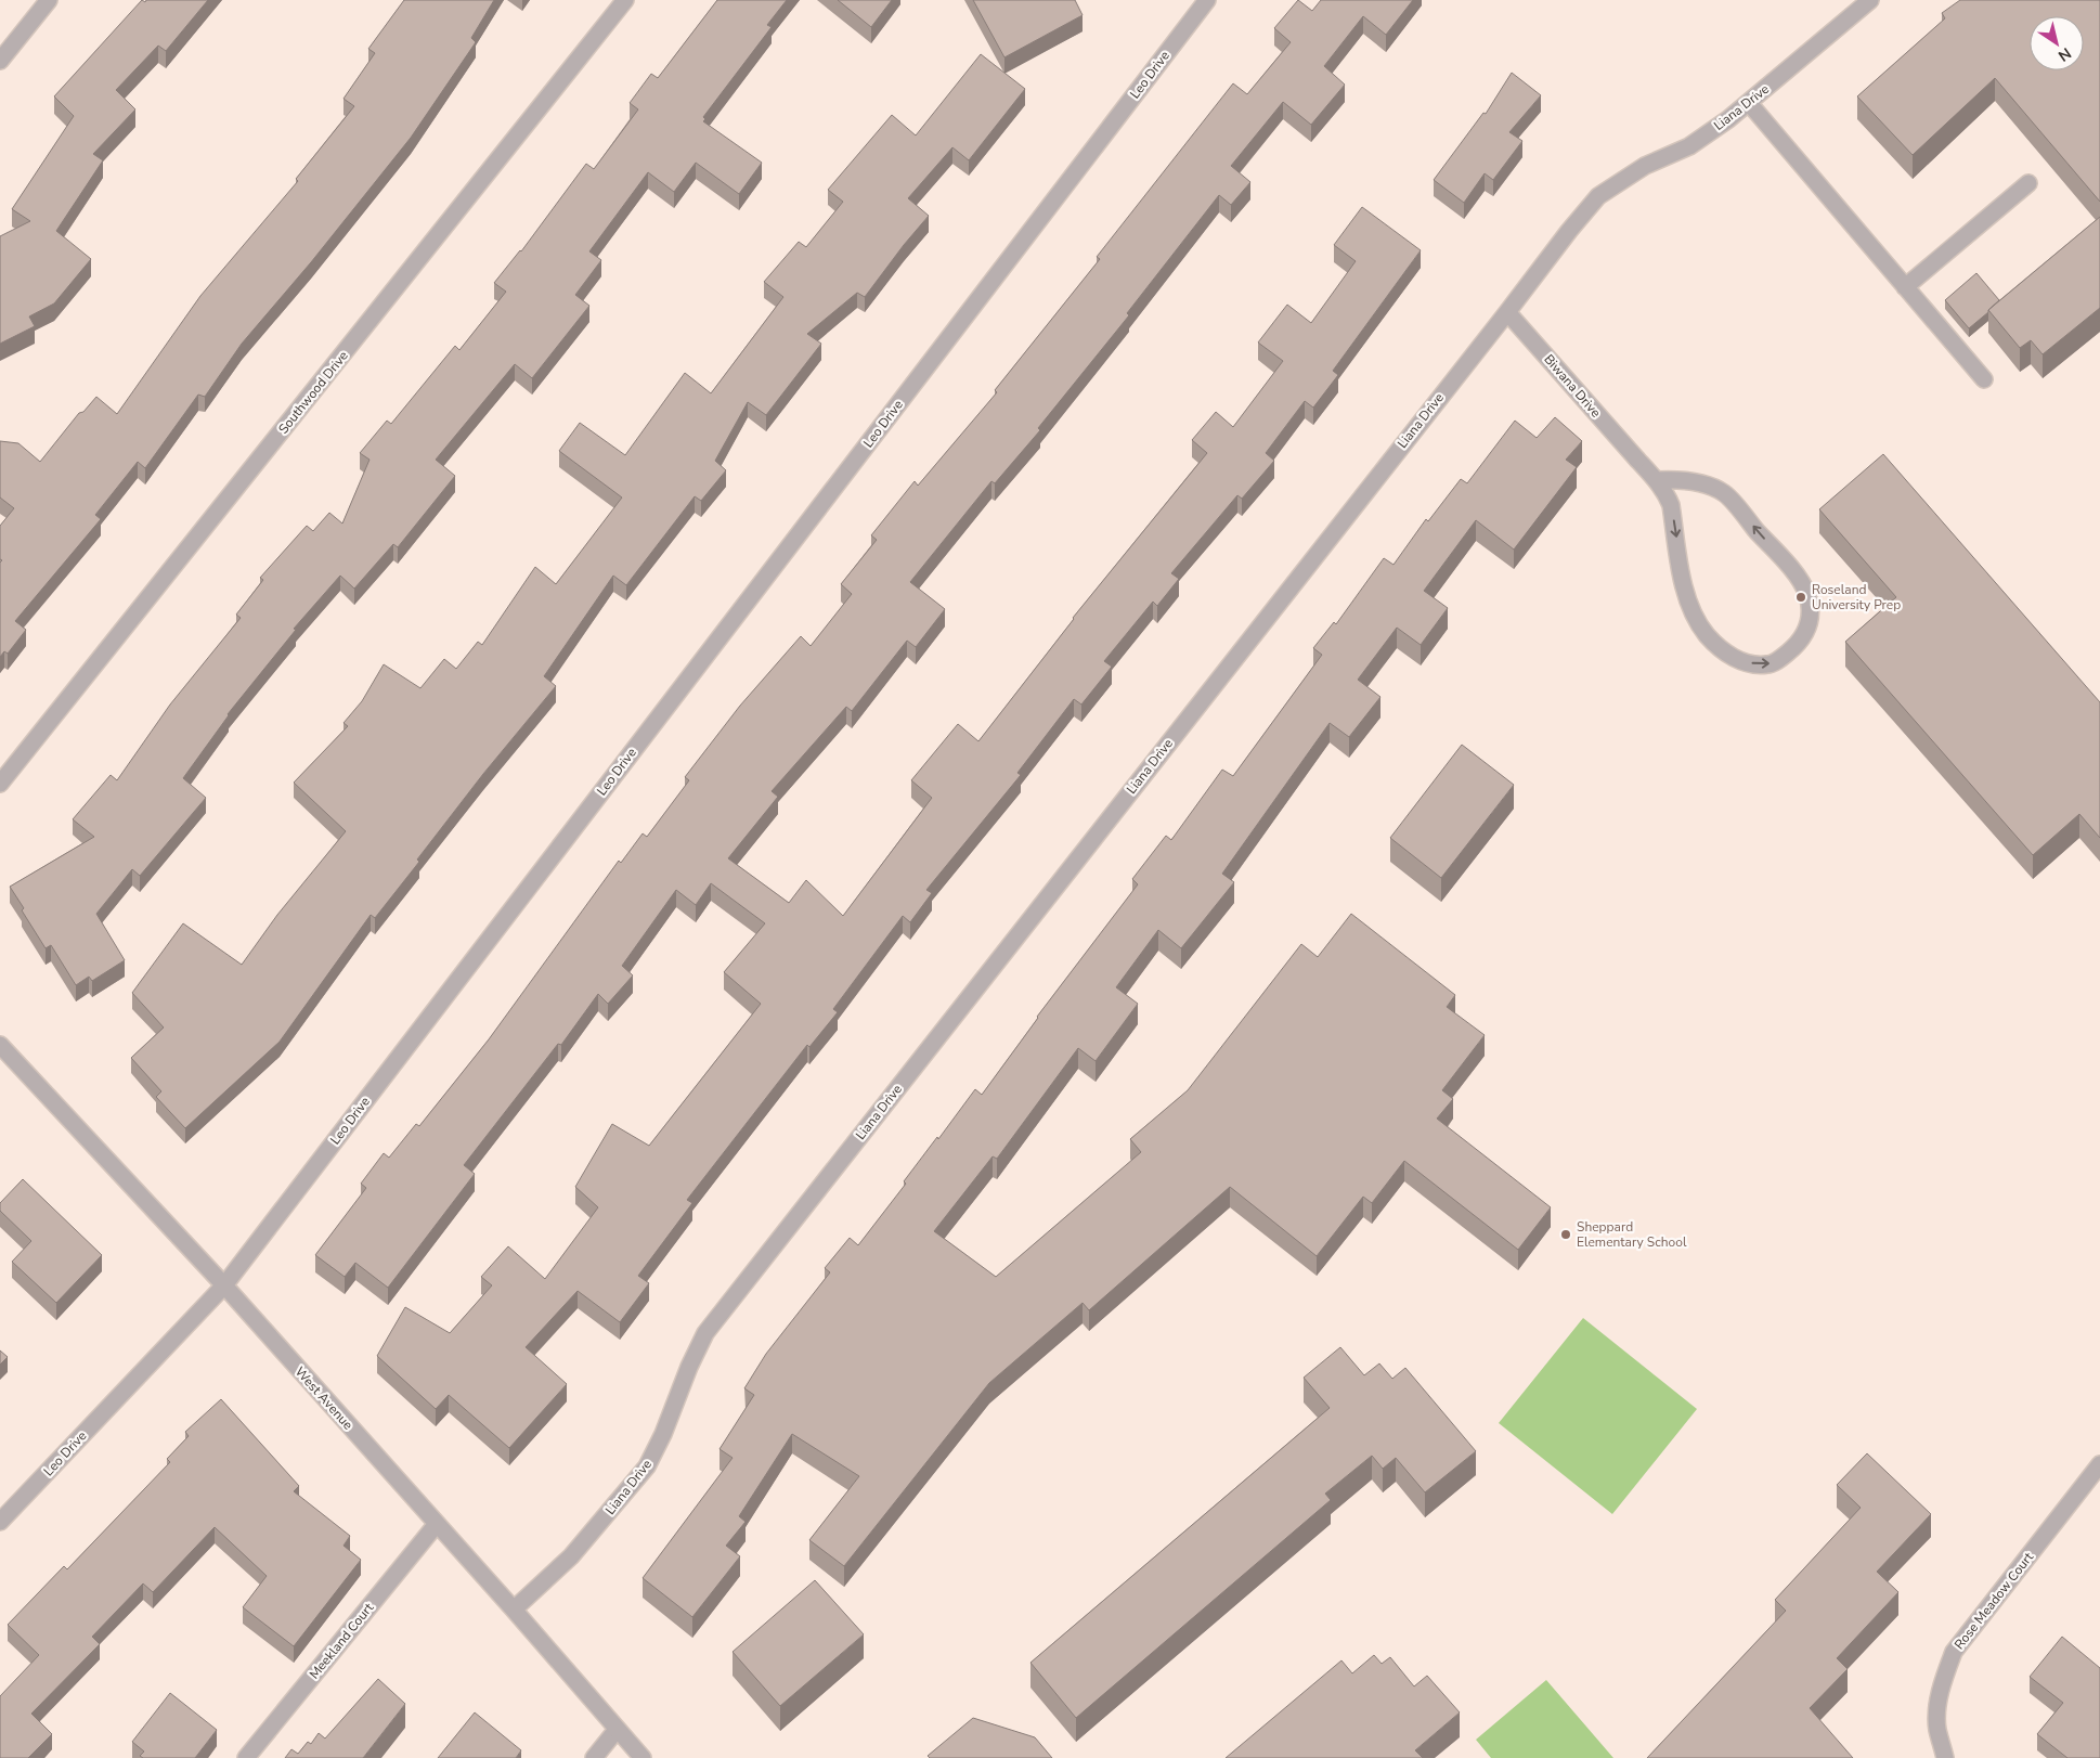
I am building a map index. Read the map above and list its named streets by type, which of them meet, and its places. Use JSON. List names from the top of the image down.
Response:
{
  "streets": {
    "street": [
      "Leo Drive",
      "Liana Drive",
      "Biwana Drive",
      "Southwood Drive",
      "West Avenue",
      "Rose Meadow Court",
      "Meekland Court"
    ]
  },
  "crossings": [
    ["Leo Drive", "West Avenue"],
    ["Liana Drive", "Biwana Drive"],
    ["Liana Drive", "West Avenue"],
    ["West Avenue", "Meekland Court"]
  ],
  "places": ["Roseland University Prep", "Sheppard Elementary School"],
  "north": "bottom right"
}
